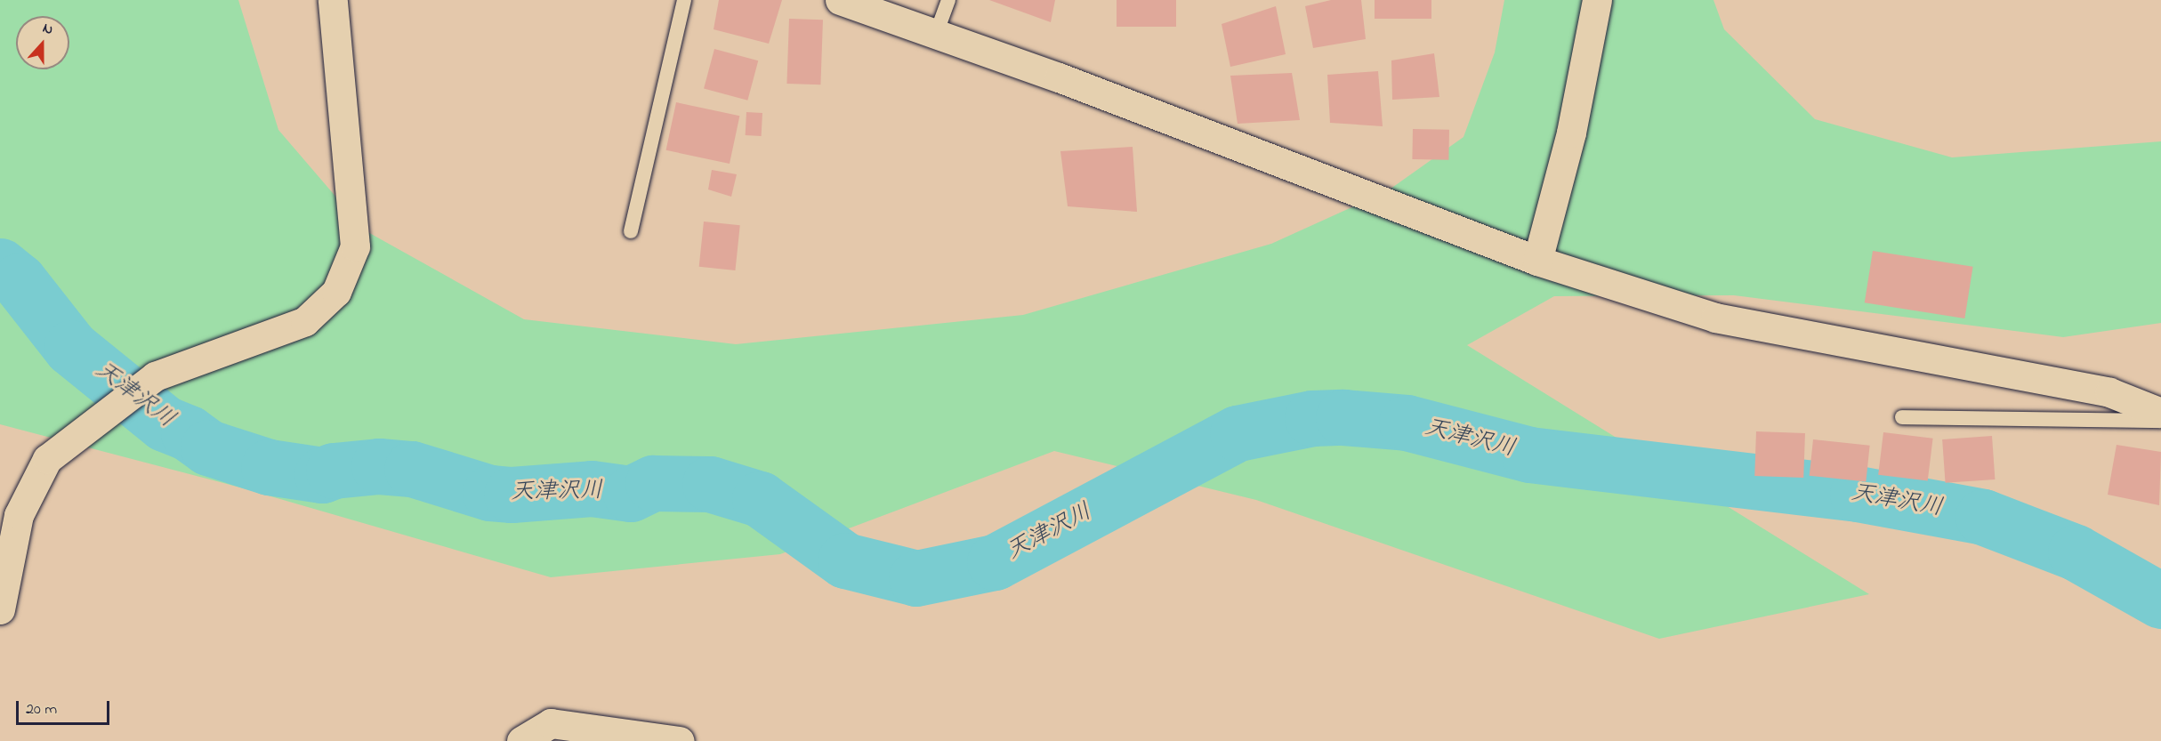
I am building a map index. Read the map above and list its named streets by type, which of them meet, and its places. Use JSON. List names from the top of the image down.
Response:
{
  "water": ["天津沢川"],
  "scale_bar": "20 m",
  "north": "top"
}
